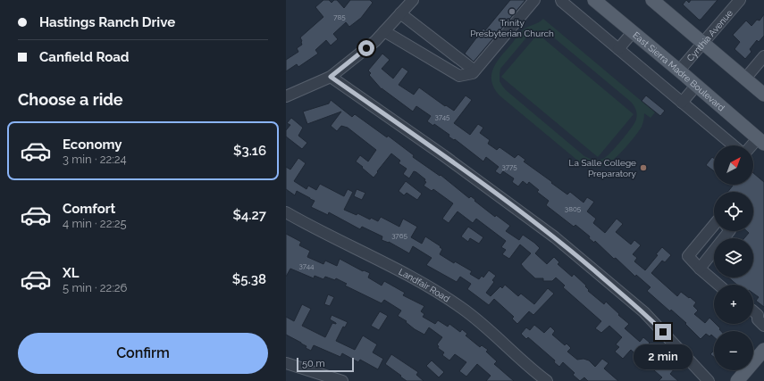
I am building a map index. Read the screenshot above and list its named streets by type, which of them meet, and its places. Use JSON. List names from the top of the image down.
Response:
{
  "streets": {
    "main road": ["East Sierra Madre Boulevard"],
    "street": ["Cynthia Avenue", "Landfair Road"]
  },
  "crossings": [
    ["Cynthia Avenue", "East Sierra Madre Boulevard"]
  ],
  "places": ["Trinity Presbyterian Church", "La Salle College Preparatory"],
  "house_numbers": [
    "785",
    "3745",
    "3775",
    "3805",
    "3765",
    "3744"
  ],
  "scale_bar": "50 m",
  "north": "top right",
  "page": {
    "banner": ["Hastings Ranch Drive", "Canfield Road"],
    "heading": "Choose a ride",
    "list": [
      {
        "name": "Economy",
        "note": "3 min · 22:24",
        "value": "$3.16"
      },
      {
        "name": "Comfort",
        "note": "4 min · 22:25",
        "value": "$4.27"
      },
      {
        "name": "XL",
        "note": "5 min · 22:26",
        "value": "$5.38"
      }
    ],
    "map_buttons": ["+", "−"],
    "buttons": "Confirm",
    "bubble": "2 min",
    "scale": "50 m"
  }
}
